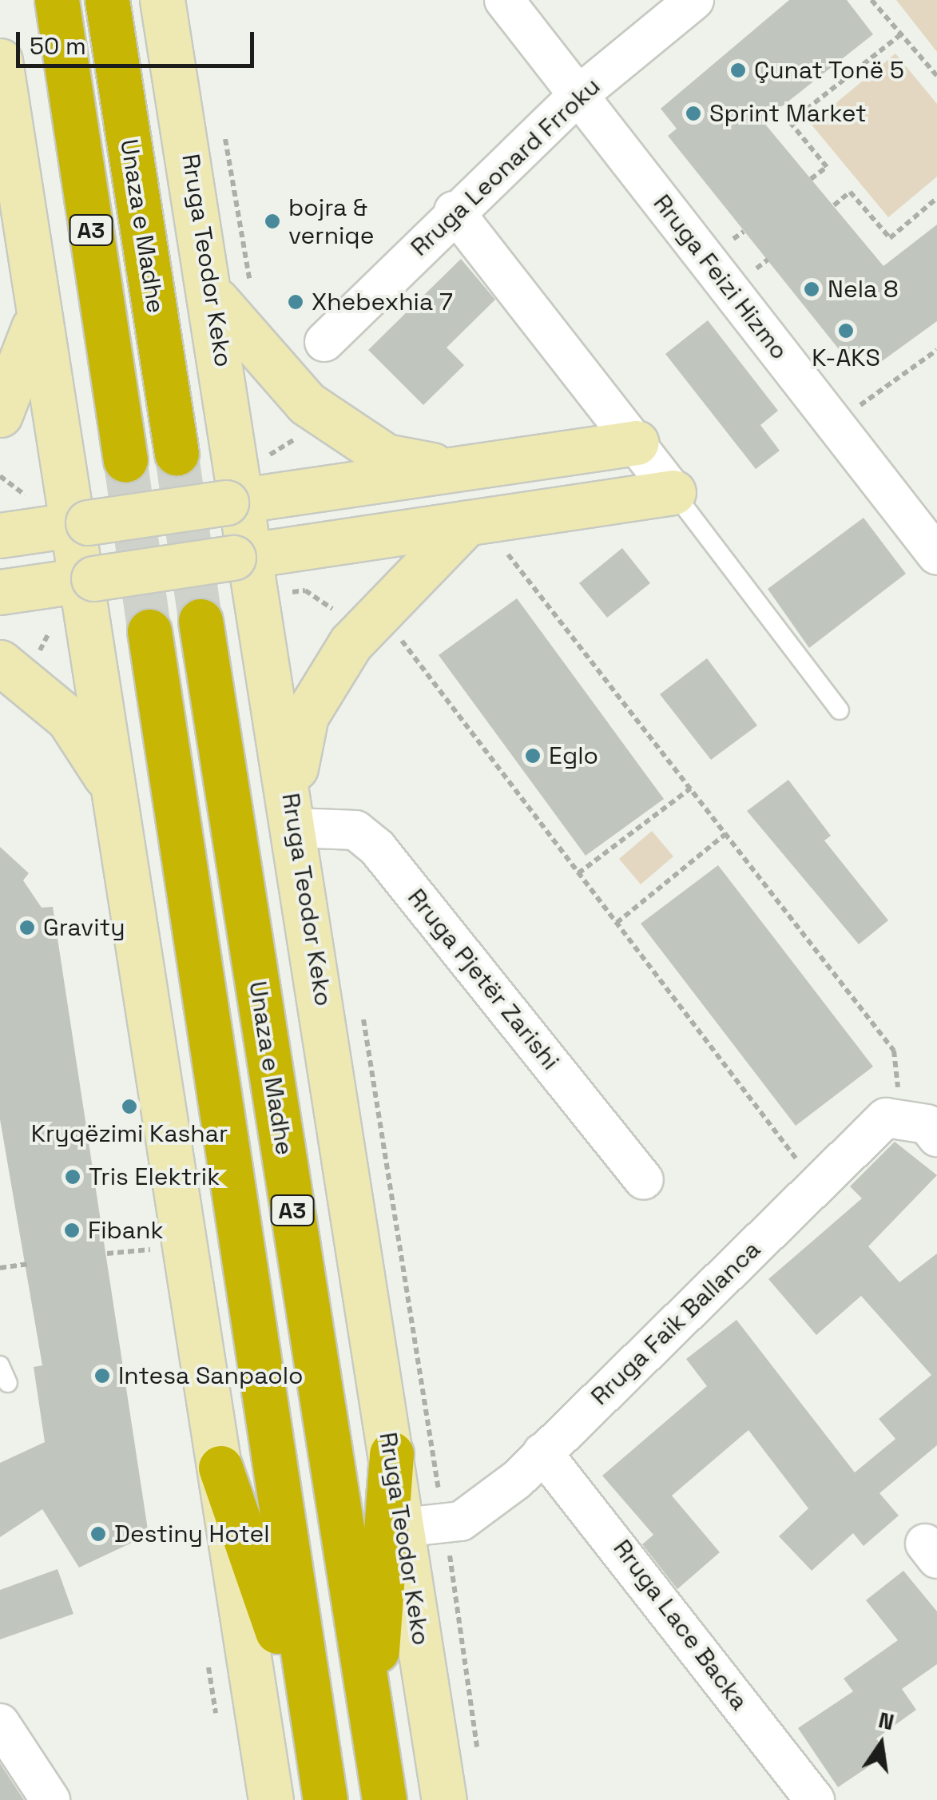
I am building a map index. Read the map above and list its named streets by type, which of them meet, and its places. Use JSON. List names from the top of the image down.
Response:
{
  "streets": {
    "highway": ["Unaza e Madhe", "A3"],
    "main road": ["Rruga Teodor Keko"],
    "street": [
      "Rruga Leonard Frroku",
      "Rruga Feizi Hizmo",
      "Rruga Pjetër Zarishi",
      "Rruga Faik Ballanca",
      "Rruga Lace Backa"
    ]
  },
  "crossings": [
    ["Rruga Leonard Frroku", "Rruga Feizi Hizmo"],
    ["Rruga Teodor Keko", "Rruga Pjetër Zarishi"],
    ["Rruga Teodor Keko", "Rruga Faik Ballanca"],
    ["Rruga Faik Ballanca", "Rruga Lace Backa"]
  ],
  "places": [
    "Çunat Tonë 5",
    "Sprint Market",
    "bojra & verniqe",
    "Nela 8",
    "Xhebexhia 7",
    "K-AKS",
    "Eglo",
    "Gravity",
    "Kryqëzimi Kashar",
    "Tris Elektrik",
    "Fibank",
    "Intesa Sanpaolo",
    "Destiny Hotel"
  ],
  "scale_bar": "50 m",
  "north": "top"
}
